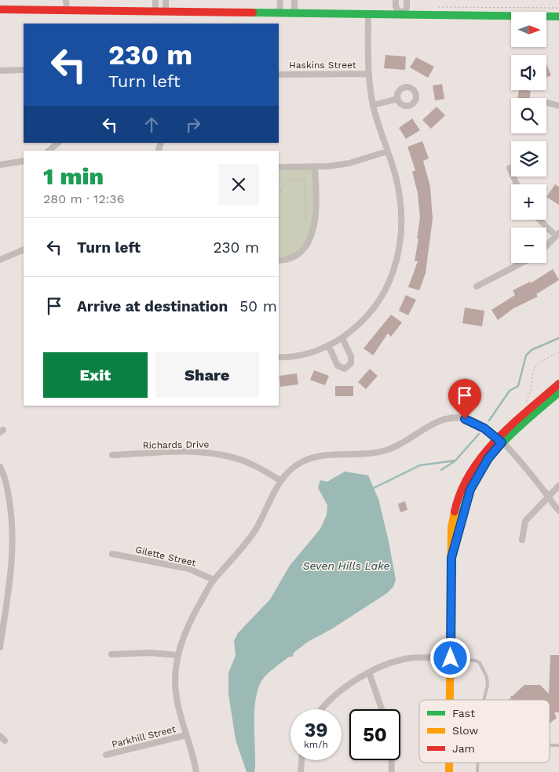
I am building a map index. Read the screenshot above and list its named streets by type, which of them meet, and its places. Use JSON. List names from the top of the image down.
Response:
{
  "streets": {
    "street": [
      "Haskins Street",
      "Richards Drive",
      "Gilette Street",
      "Parkhill Street"
    ]
  },
  "water": ["Seven Hills Lake"],
  "legend": ["Fast", "Slow", "Jam"],
  "north": "right",
  "page": {
    "map_buttons": ["+", "−"],
    "turn": ["230 m", "Turn left"],
    "heading": ["1 min", "280 m · 12:36"],
    "list": [
      {
        "name": "Turn left",
        "value": "230 m"
      },
      {
        "name": "Arrive at destination",
        "value": "50 m"
      }
    ],
    "buttons": ["Exit", "Share"],
    "speed": "39 km/h",
    "limit": "50"
  }
}
